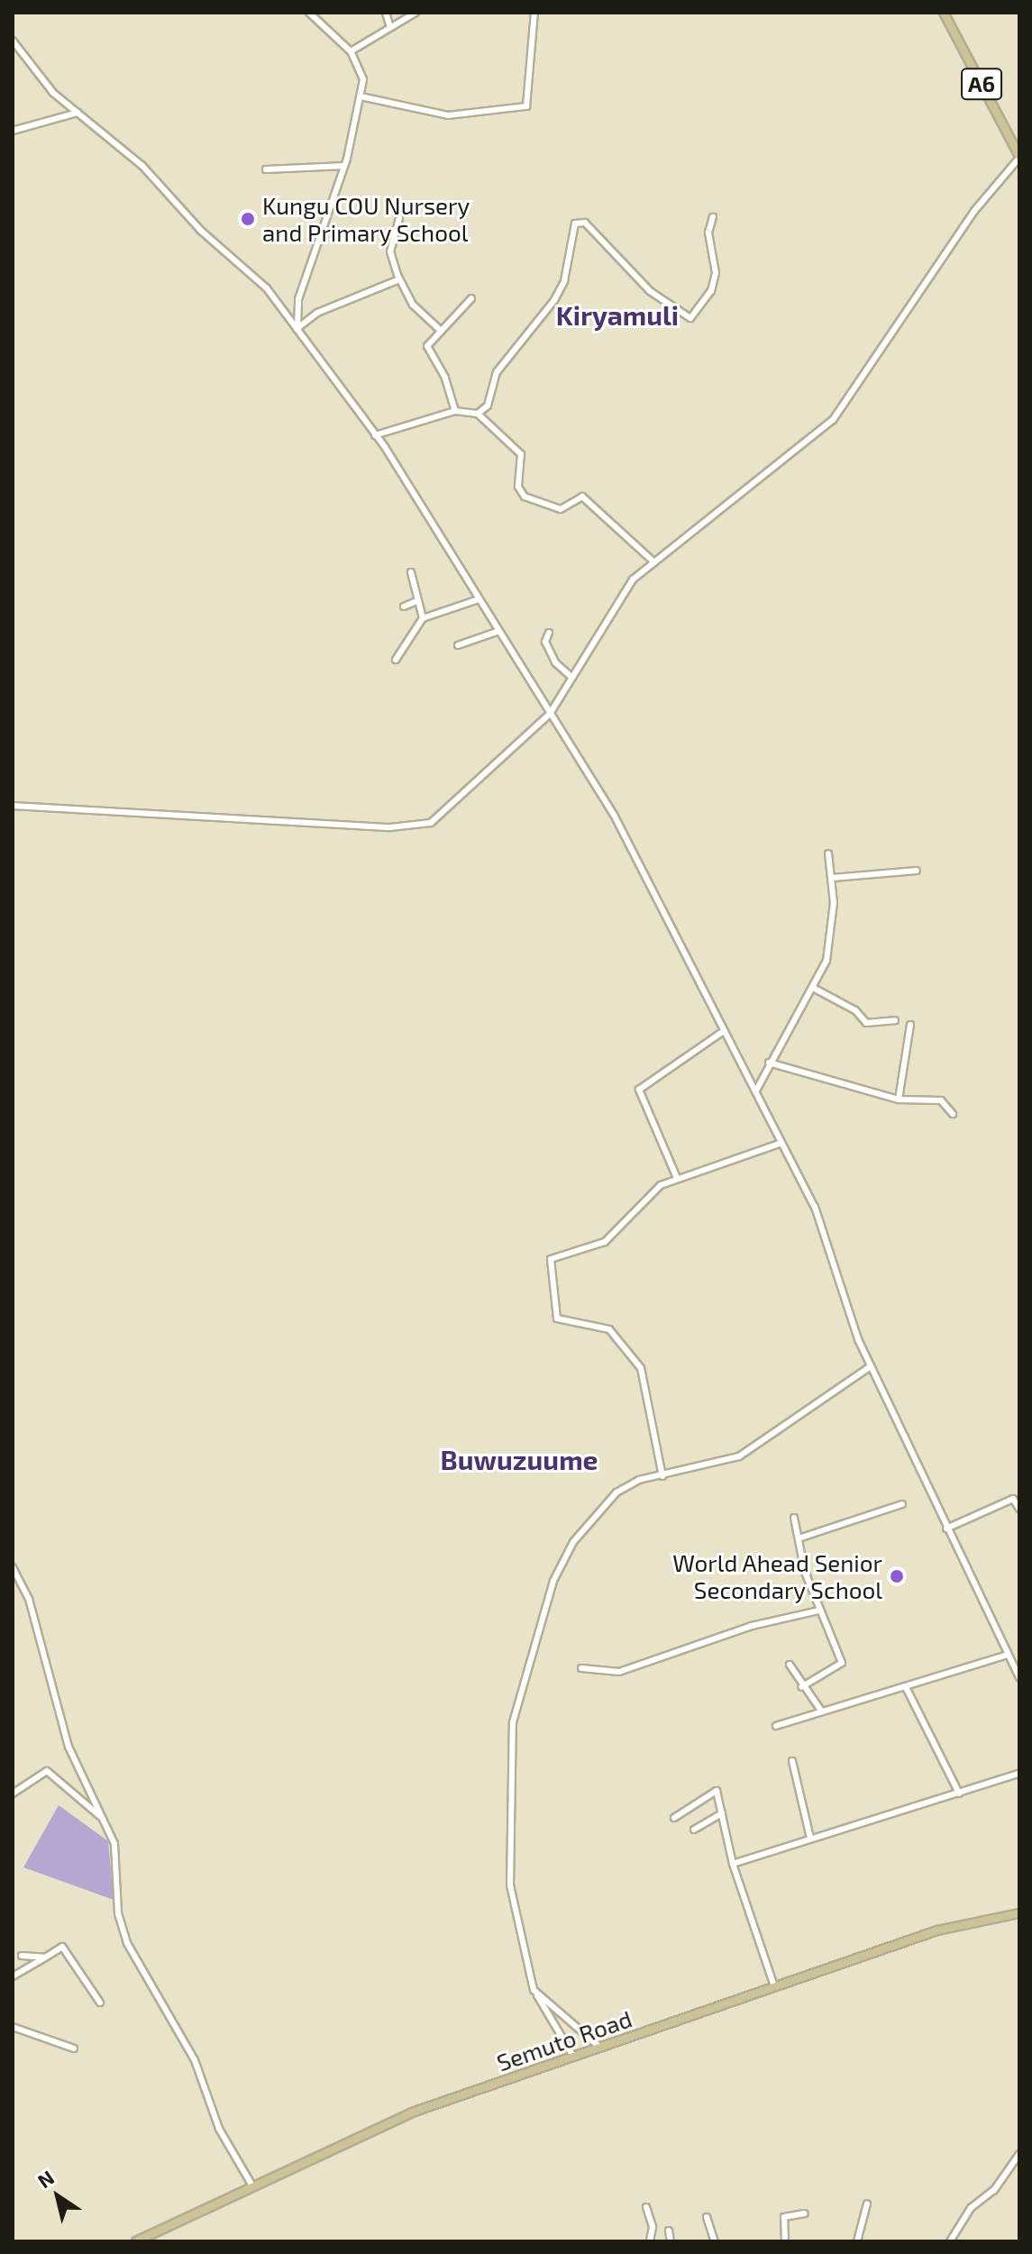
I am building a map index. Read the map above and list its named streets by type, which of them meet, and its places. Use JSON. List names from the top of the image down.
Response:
{
  "streets": {
    "main road": ["A6", "Semuto Road"]
  },
  "districts": ["Kiryamuli", "Buwuzuume"],
  "places": ["Kungu COU Nursery and Primary School", "World Ahead Senior Secondary School"],
  "north": "top left"
}
